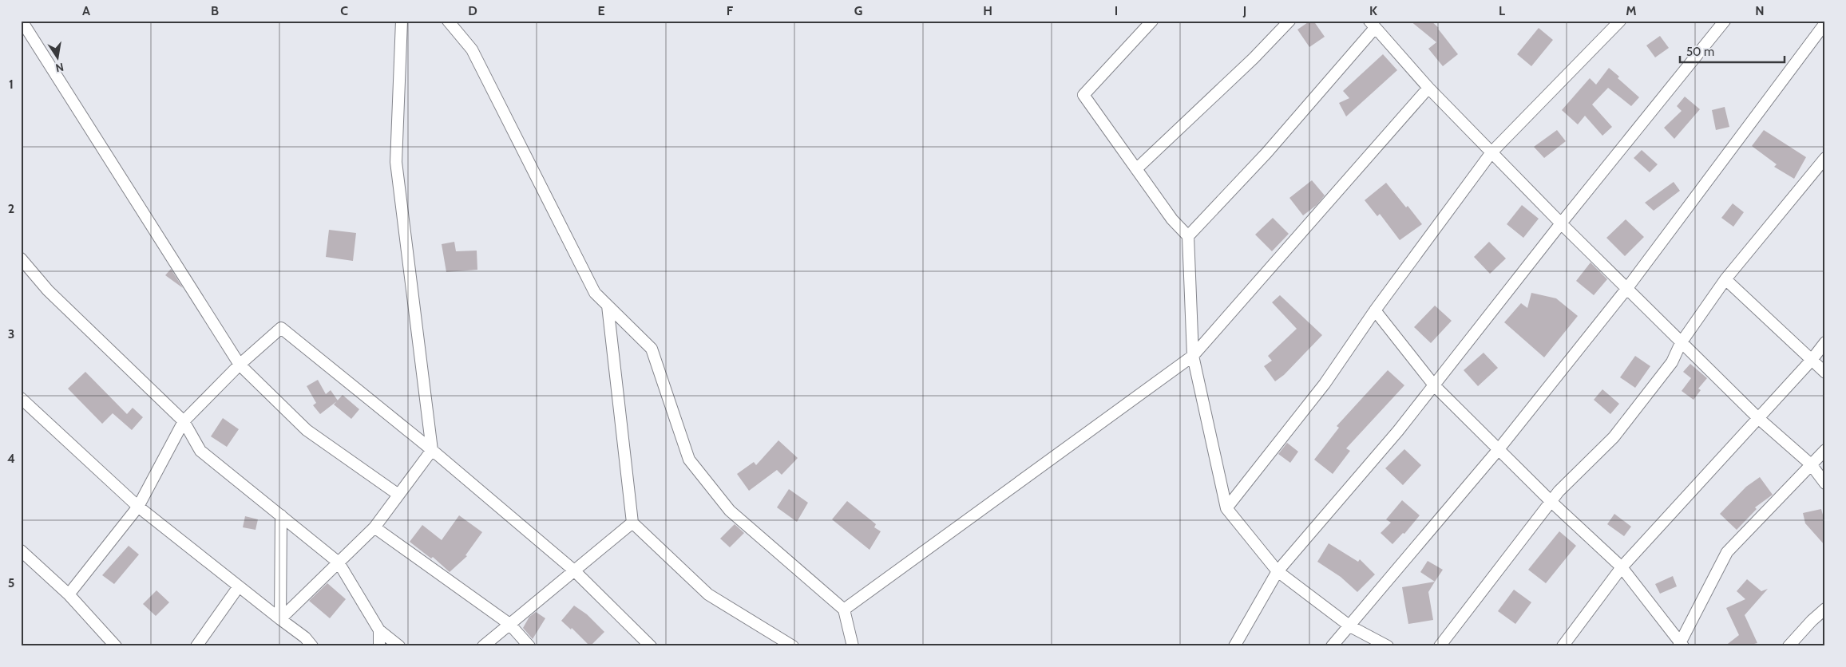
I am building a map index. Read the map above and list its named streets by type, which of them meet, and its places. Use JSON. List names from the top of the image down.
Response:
{
  "scale_bar": "50 m",
  "north": "bottom",
  "grid": {
    "columns": [
      "A",
      "B",
      "C",
      "D",
      "E",
      "F",
      "G",
      "H",
      "I",
      "J",
      "K",
      "L",
      "M",
      "N"
    ],
    "rows": [
      "1",
      "2",
      "3",
      "4",
      "5"
    ]
  }
}
